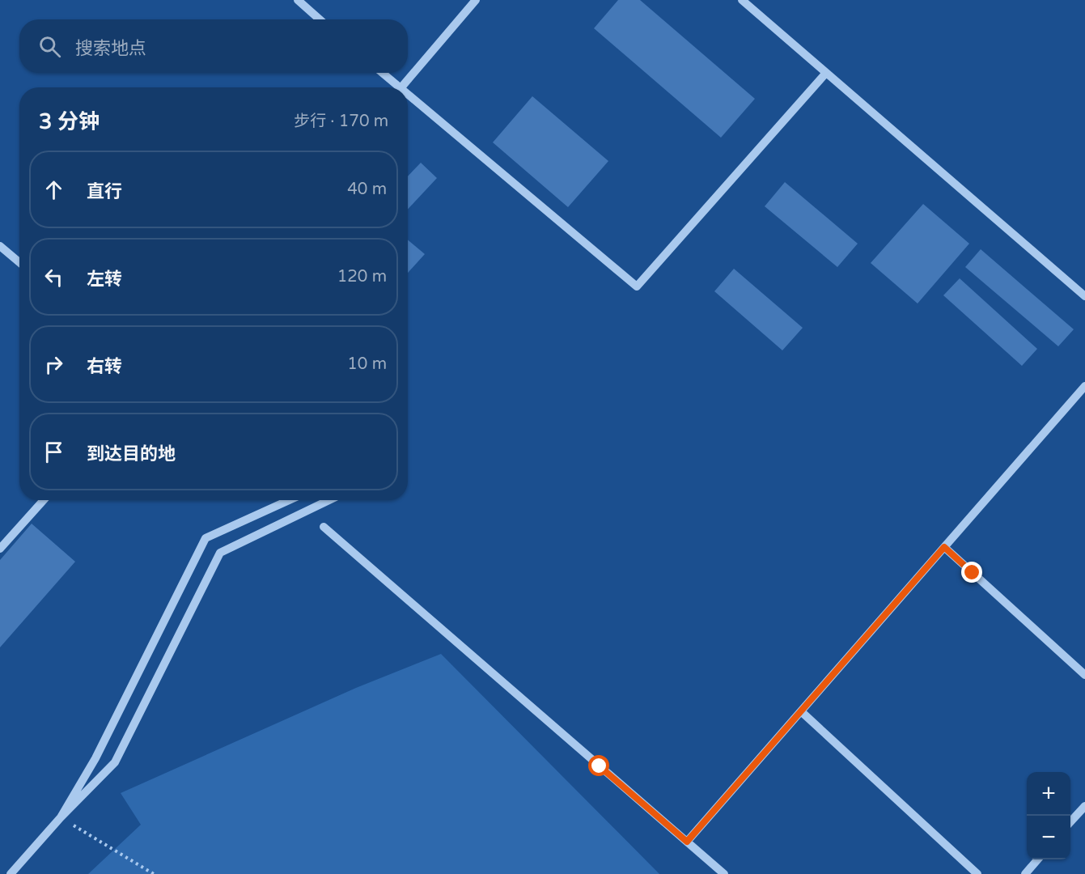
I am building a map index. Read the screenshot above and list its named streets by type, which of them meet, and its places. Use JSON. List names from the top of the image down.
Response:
{
  "page": {
    "search": "搜索地点",
    "heading": ["3 分钟", "步行 · 170 m"],
    "list": [
      ["直行", "40 m"],
      ["左转", "120 m"],
      ["右转", "10 m"],
      "到达目的地"
    ],
    "map_buttons": ["+", "−"]
  }
}
